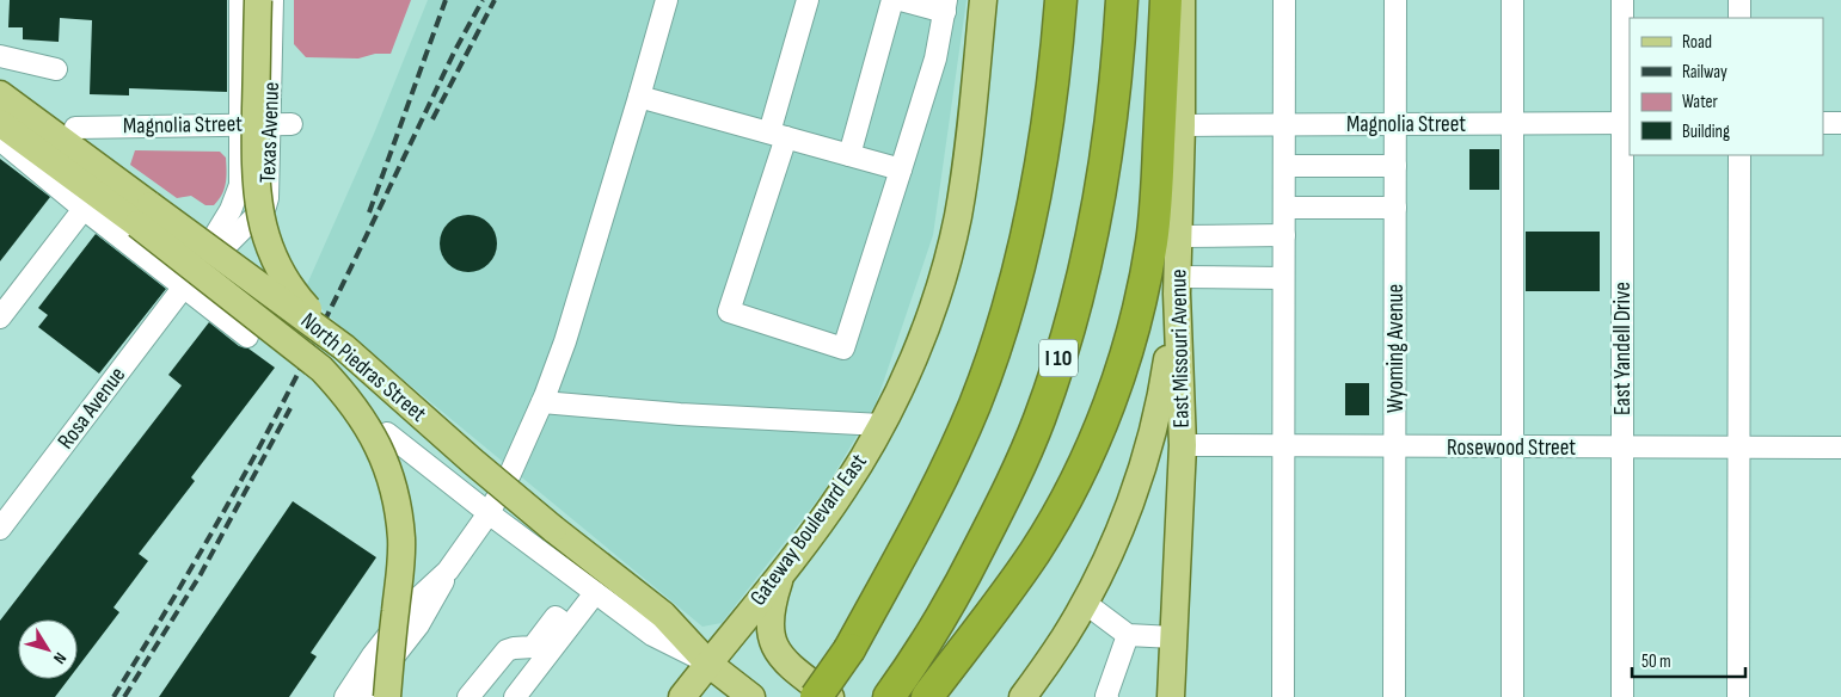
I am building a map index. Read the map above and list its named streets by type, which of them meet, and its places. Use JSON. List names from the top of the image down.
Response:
{
  "streets": {
    "highway": ["I 10"],
    "main road": ["East Missouri Avenue", "North Piedras Street", "Gateway Boulevard East"],
    "street": [
      "Magnolia Street",
      "Texas Avenue",
      "Wyoming Avenue",
      "East Yandell Drive",
      "Rosa Avenue",
      "Rosewood Street"
    ]
  },
  "crossings": [
    ["Magnolia Street", "Texas Avenue"],
    ["Magnolia Street", "East Missouri Avenue"],
    ["Magnolia Street", "Wyoming Avenue"],
    ["Magnolia Street", "East Yandell Drive"],
    ["Texas Avenue", "Rosa Avenue"],
    ["East Missouri Avenue", "Rosewood Street"],
    ["Wyoming Avenue", "Rosewood Street"],
    ["East Yandell Drive", "Rosewood Street"],
    ["North Piedras Street", "Gateway Boulevard East"]
  ],
  "legend": [
    "Road",
    "Railway",
    "Water",
    "Building"
  ],
  "scale_bar": "50 m",
  "north": "bottom right"
}
